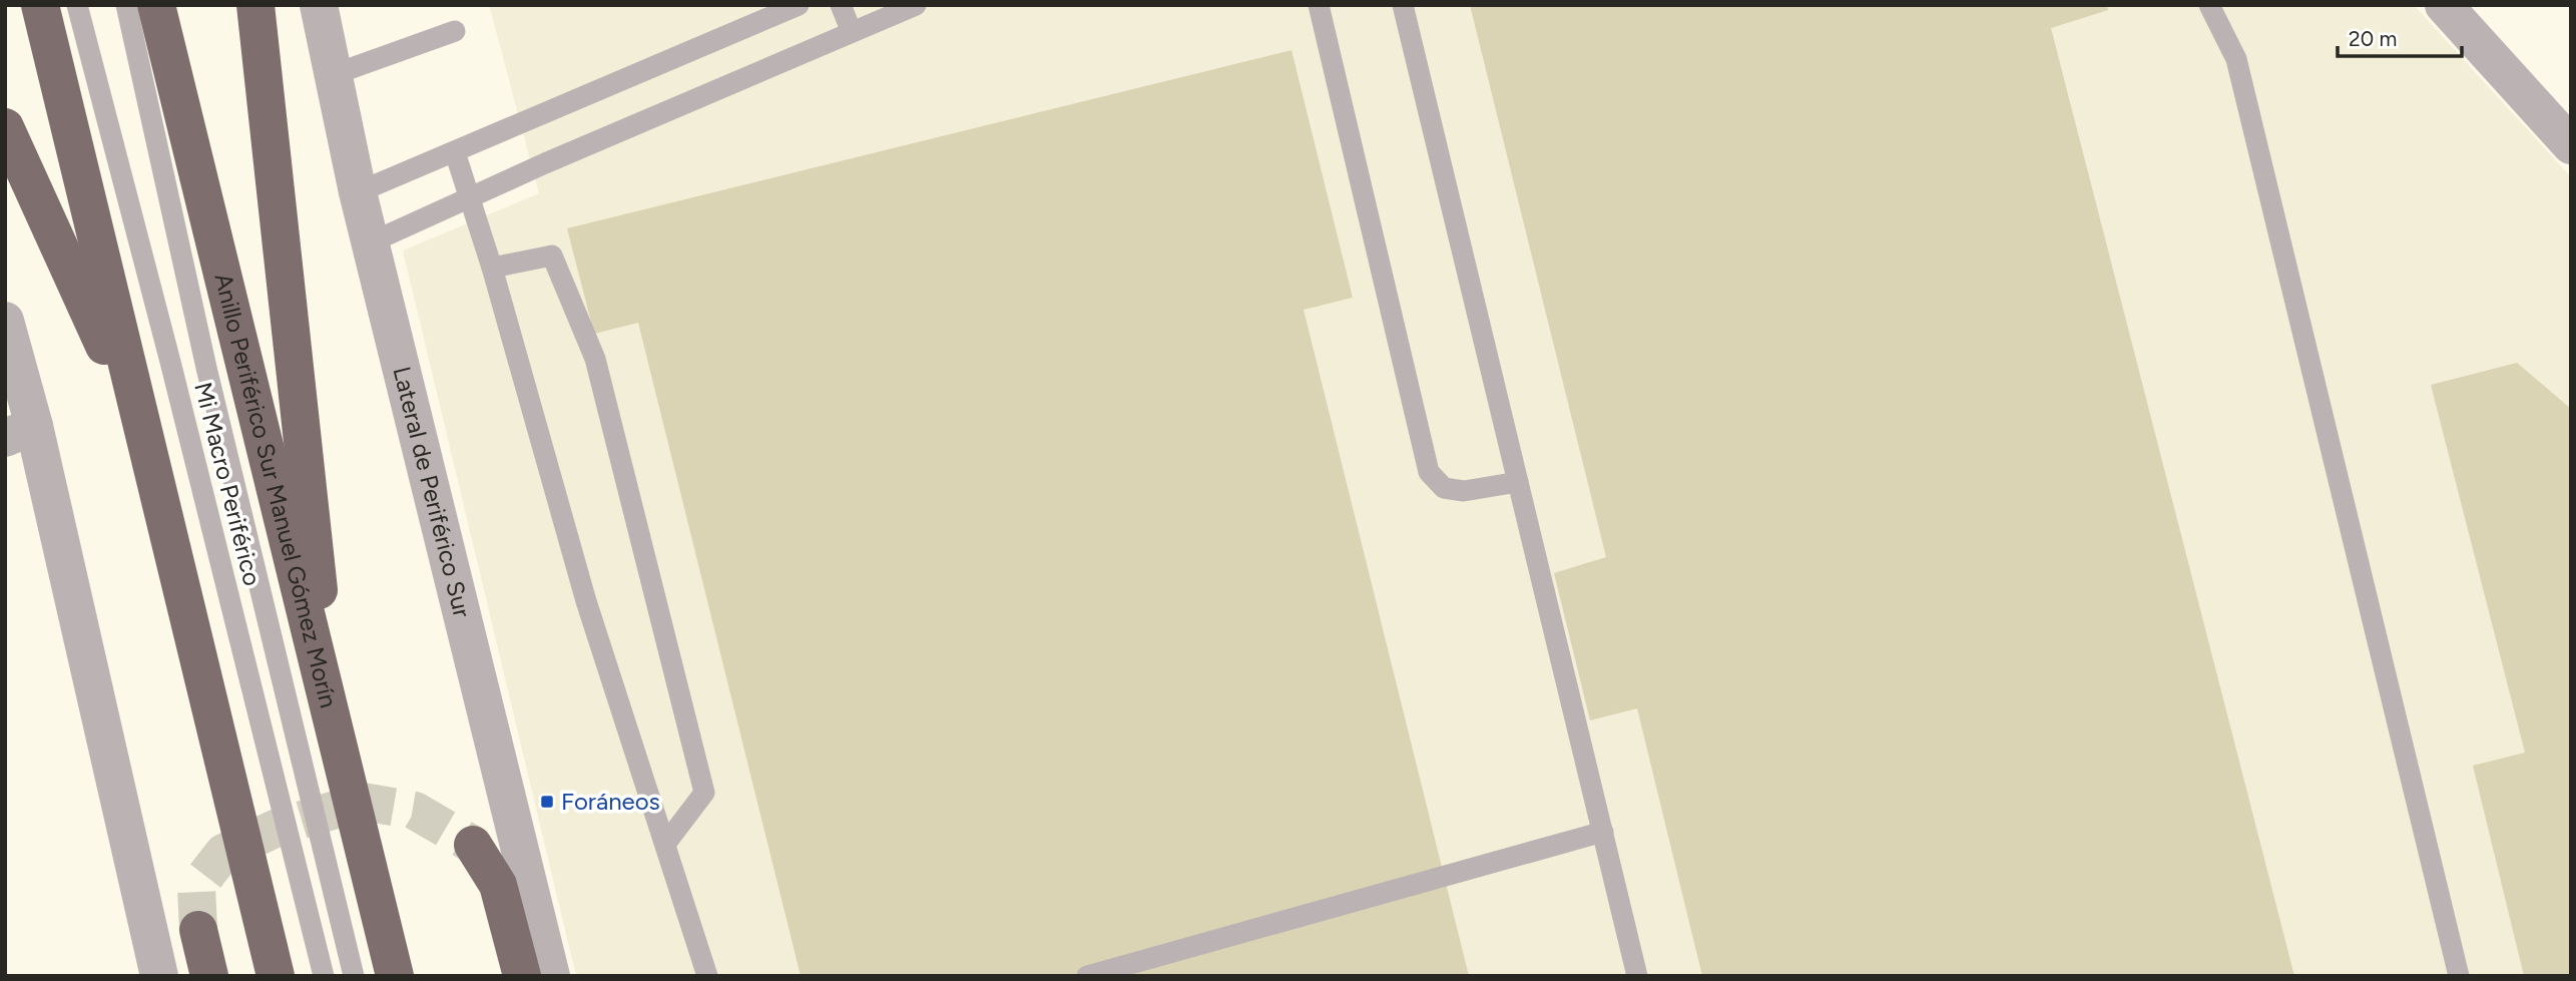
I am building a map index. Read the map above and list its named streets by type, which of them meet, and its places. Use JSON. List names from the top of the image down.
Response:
{
  "streets": {
    "highway": ["Anillo Periférico Sur Manuel Gómez Morín"],
    "street": ["Lateral de Periférico Sur"],
    "lane": ["Mi Macro Periférico"]
  },
  "places": {
    "transit": ["Foráneos"]
  },
  "scale_bar": "20 m"
}
